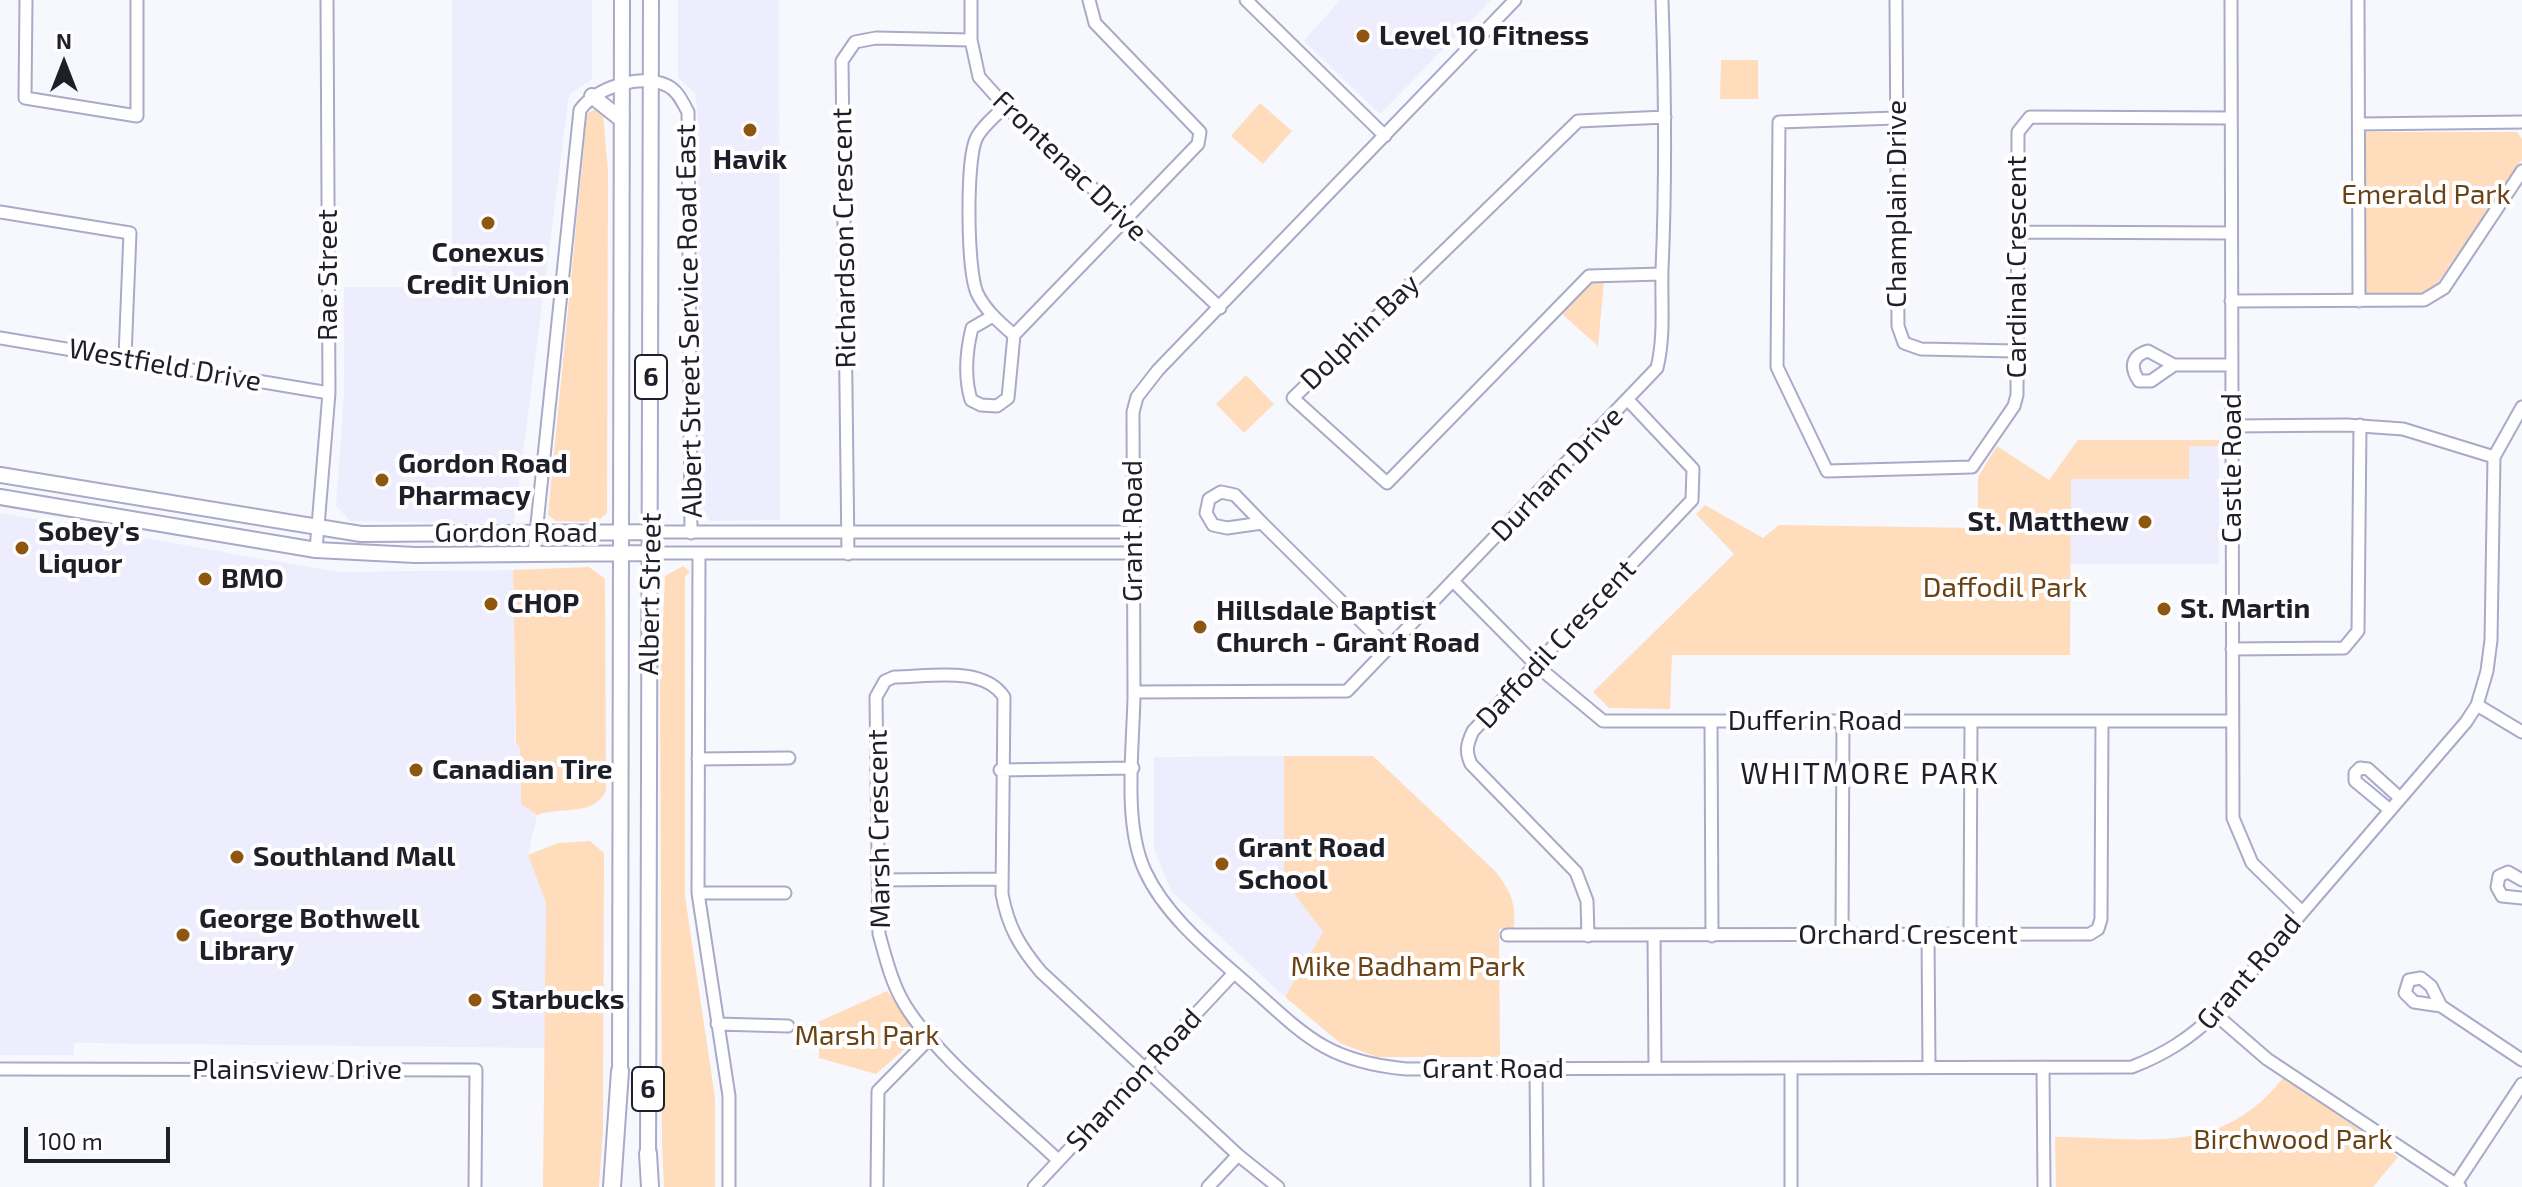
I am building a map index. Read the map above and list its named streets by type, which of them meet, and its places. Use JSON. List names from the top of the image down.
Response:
{
  "streets": {
    "main road": ["6", "Gordon Road", "Albert Street"],
    "street": [
      "Frontenac Drive",
      "Champlain Drive",
      "Richardson Crescent",
      "Cardinal Crescent",
      "Rae Street",
      "Albert Street Service Road East",
      "Dolphin Bay",
      "Westfield Drive",
      "Castle Road",
      "Durham Drive",
      "Grant Road",
      "Daffodil Crescent",
      "Dufferin Road",
      "Marsh Crescent",
      "Orchard Crescent",
      "Plainsview Drive",
      "Shannon Road"
    ]
  },
  "crossings": [
    ["Frontenac Drive", "Richardson Crescent"],
    ["Frontenac Drive", "Grant Road"],
    ["Champlain Drive", "Cardinal Crescent"],
    ["Richardson Crescent", "Gordon Road"],
    ["Cardinal Crescent", "Castle Road"],
    ["Rae Street", "Westfield Drive"],
    ["Rae Street", "Gordon Road"],
    ["Albert Street Service Road East", "Gordon Road"],
    ["Albert Street Service Road East", "Albert Street"],
    ["Dolphin Bay", "Durham Drive"],
    ["Castle Road", "Grant Road"],
    ["Castle Road", "Dufferin Road"],
    ["Durham Drive", "Grant Road"],
    ["Durham Drive", "Daffodil Crescent"],
    ["Durham Drive", "Dufferin Road"],
    ["Grant Road", "Gordon Road"],
    ["Grant Road", "Shannon Road"],
    ["Gordon Road", "Albert Street"],
    ["Daffodil Crescent", "Dufferin Road"],
    ["Daffodil Crescent", "Orchard Crescent"],
    ["Dufferin Road", "Orchard Crescent"],
    ["Marsh Crescent", "Shannon Road"]
  ],
  "districts": ["WHITMORE PARK"],
  "parks": [
    "Emerald Park",
    "Daffodil Park",
    "Mike Badham Park",
    "Marsh Park",
    "Birchwood Park"
  ],
  "places": [
    "Level 10 Fitness",
    "Havik",
    "Conexus Credit Union",
    "Gordon Road Pharmacy",
    "St. Matthew",
    "Sobey's Liquor",
    "BMO",
    "CHOP",
    "St. Martin",
    "Hillsdale Baptist Church - Grant Road",
    "Canadian Tire",
    "Southland Mall",
    "Grant Road School",
    "George Bothwell Library",
    "Starbucks"
  ],
  "scale_bar": "100 m",
  "north": "top"
}
